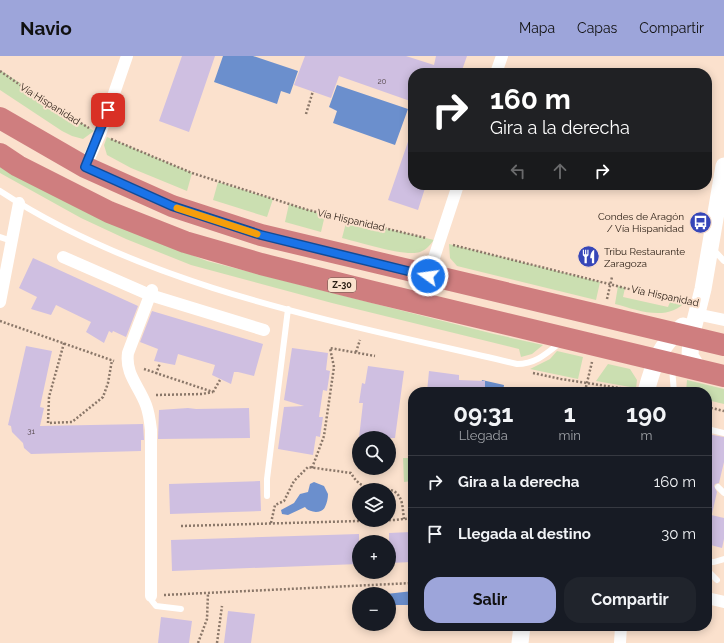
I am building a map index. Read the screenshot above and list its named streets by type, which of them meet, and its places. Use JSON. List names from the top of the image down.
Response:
{
  "streets": {
    "highway": ["Z-30"],
    "street": ["Vía Hispanidad"]
  },
  "places": {
    "bus stop": ["Condes de Aragón / Vía Hispanidad"],
    "restaurant": ["Tribu Restaurante Zaragoza"]
  },
  "house_numbers": ["20", "31"],
  "page": {
    "header": "Navio",
    "nav": ["Mapa", "Capas", "Compartir"],
    "turn": ["160 m", "Gira a la derecha"],
    "eta": [
      "09:31",
      "Llegada",
      "1",
      "min",
      "190",
      "m"
    ],
    "map_buttons": ["+", "−"],
    "list": [
      {
        "name": "Gira a la derecha",
        "value": "160 m"
      },
      {
        "name": "Llegada al destino",
        "value": "30 m"
      }
    ],
    "buttons": ["Salir", "Compartir"]
  }
}
